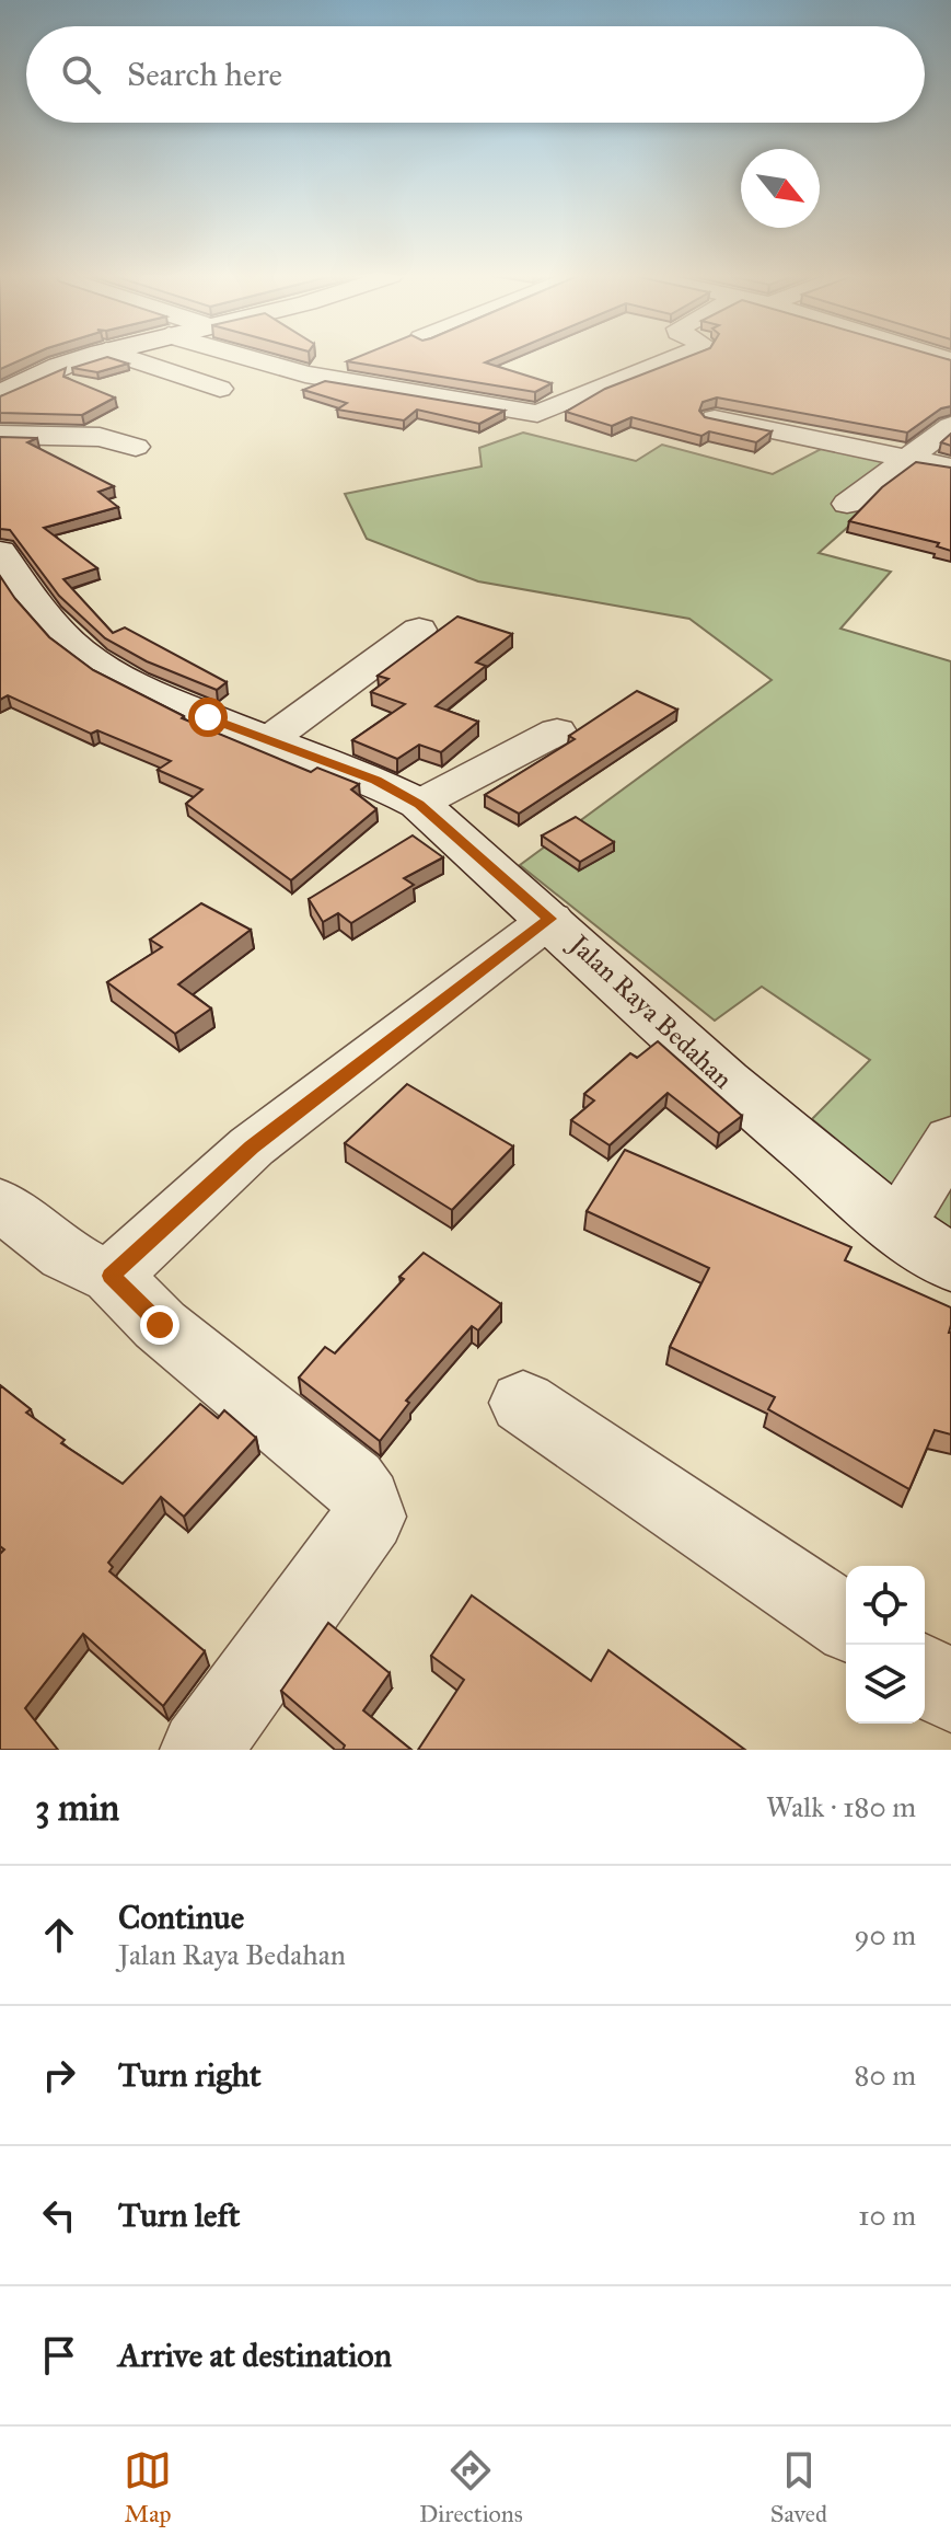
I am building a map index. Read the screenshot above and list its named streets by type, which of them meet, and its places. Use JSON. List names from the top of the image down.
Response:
{
  "streets": {
    "street": ["Jalan Raya Bedahan"]
  },
  "north": "bottom right",
  "page": {
    "search": "Search here",
    "heading": ["3 min", "Walk · 180 m"],
    "list": [
      ["Continue", "Jalan Raya Bedahan", "90 m"],
      ["Turn right", "80 m"],
      ["Turn left", "10 m"],
      "Arrive at destination"
    ],
    "nav": ["Map", "Directions", "Saved"]
  }
}
